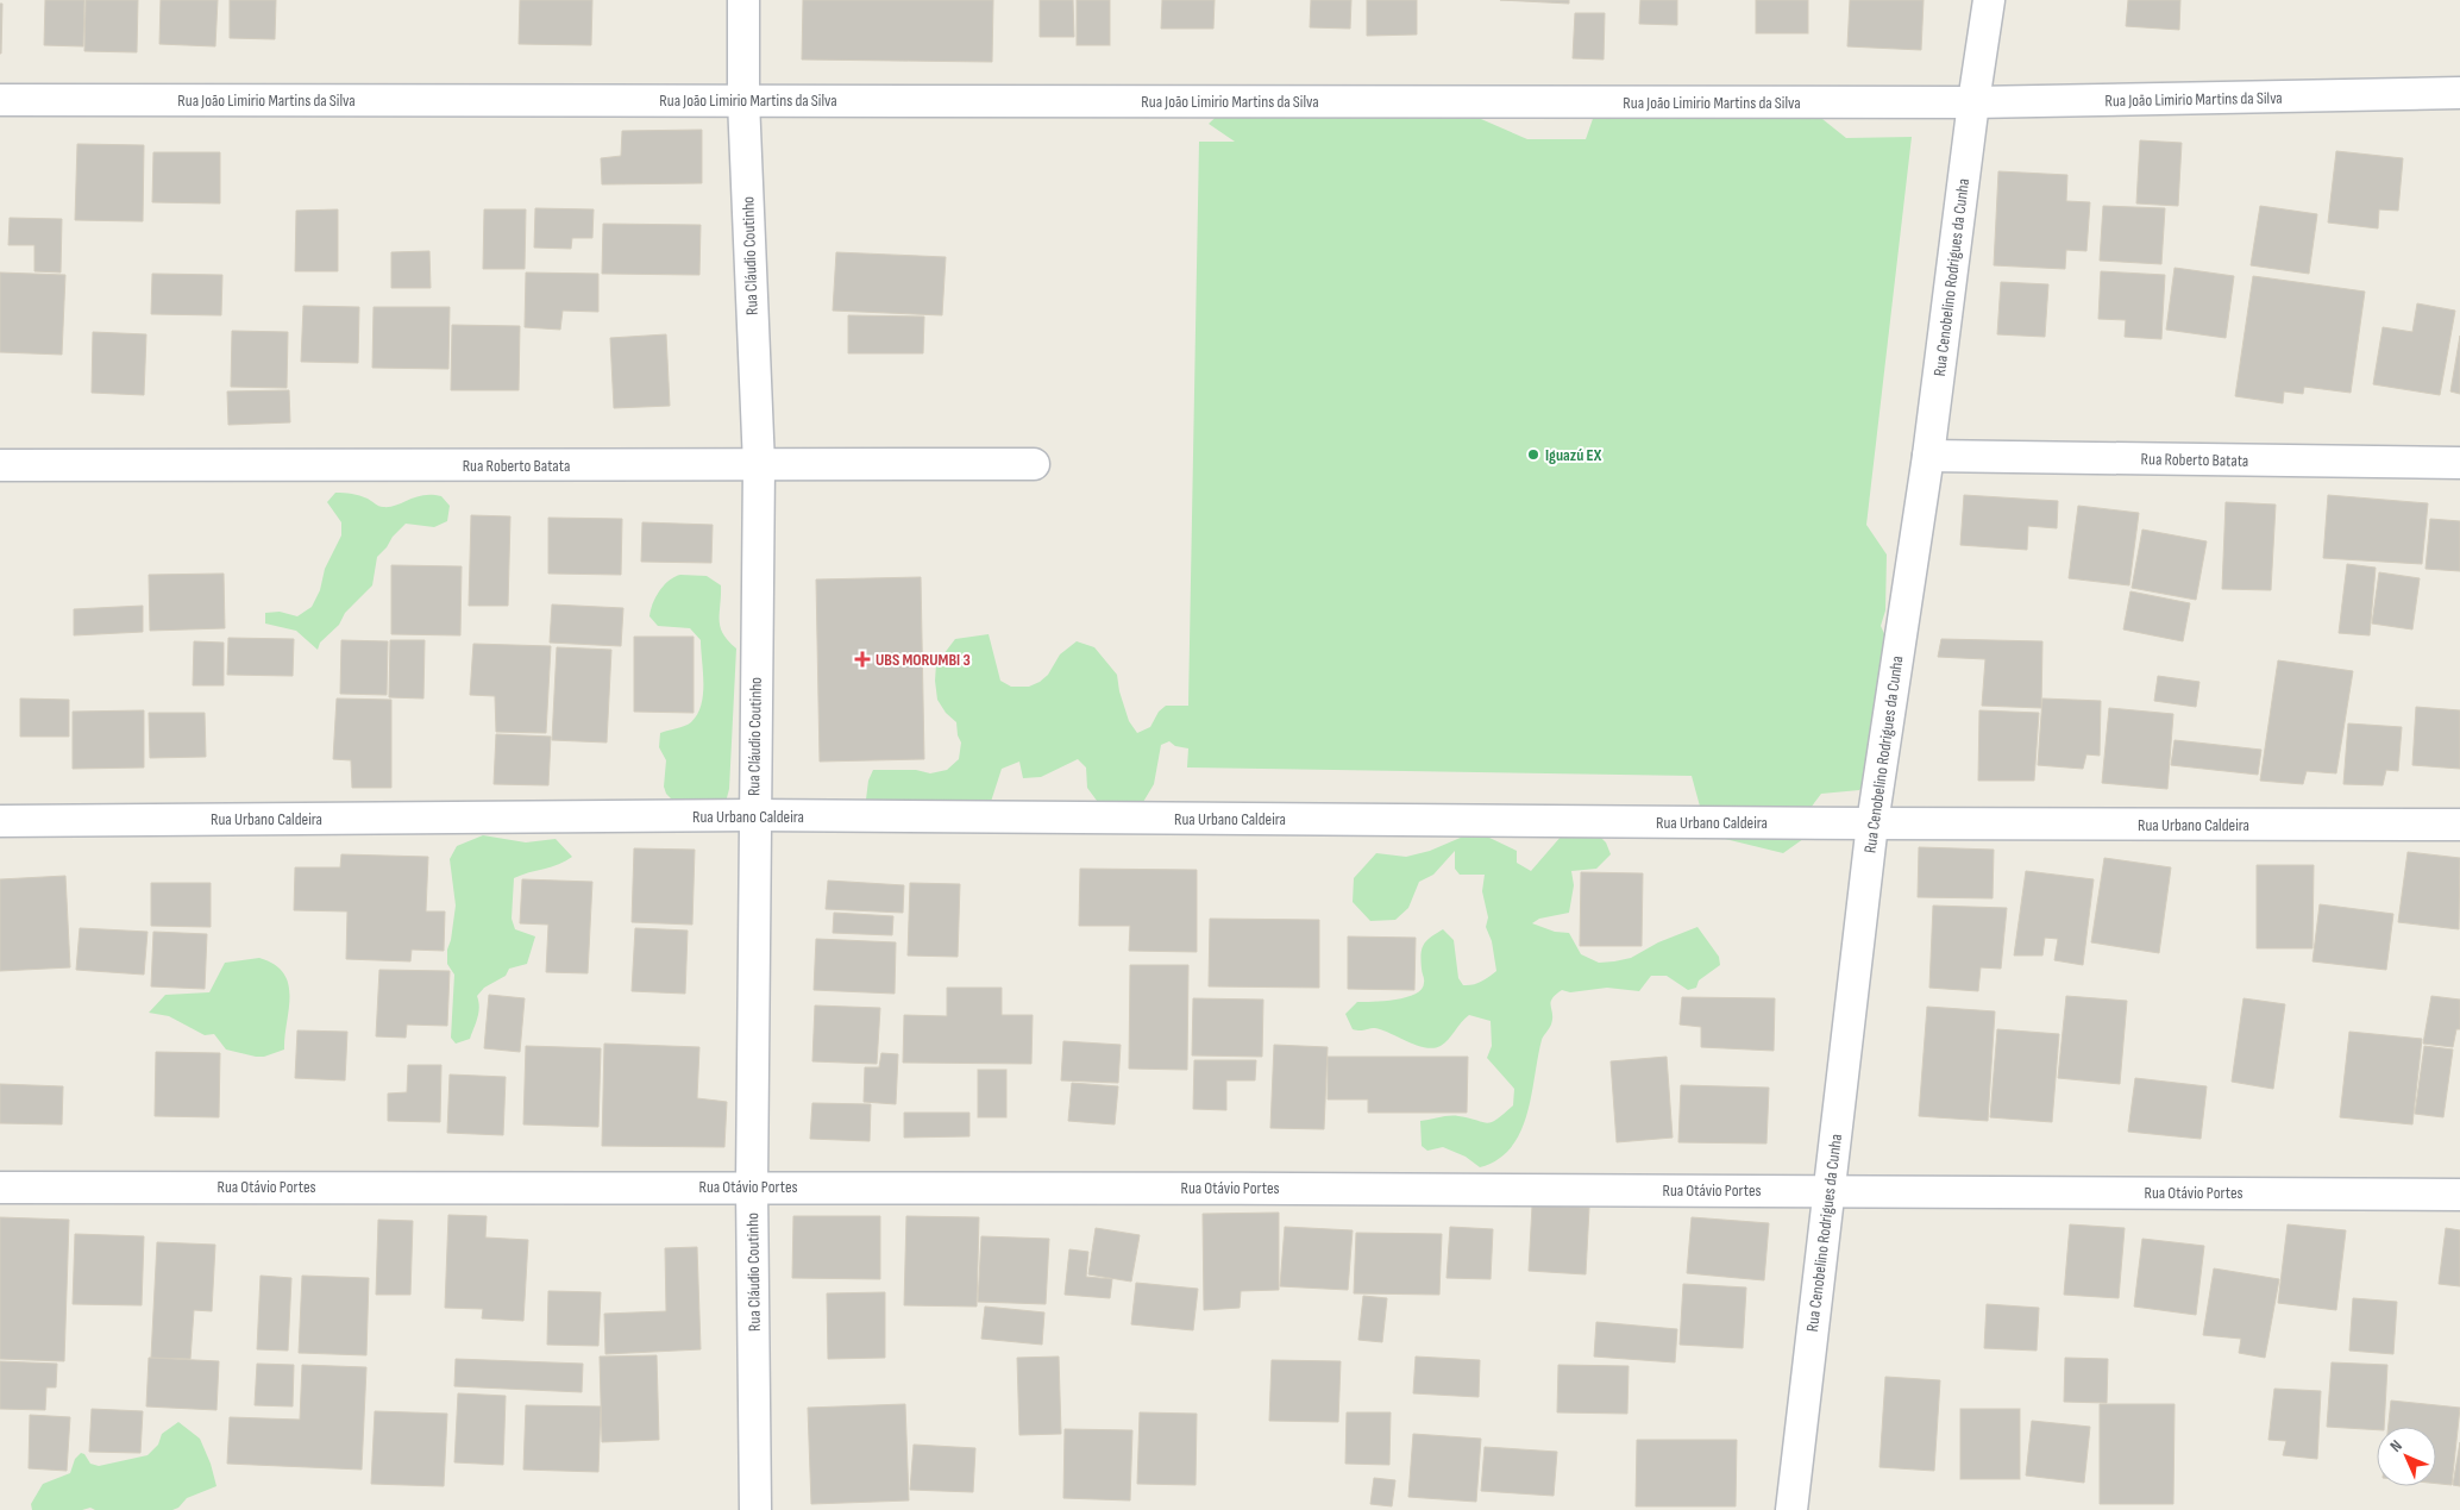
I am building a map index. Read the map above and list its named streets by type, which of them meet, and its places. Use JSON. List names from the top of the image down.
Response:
{
  "streets": {
    "street": [
      "Rua João Limirio Martins da Silva",
      "Rua Cláudio Coutinho",
      "Rua Cenobelino Rodrigues da Cunha",
      "Rua Roberto Batata",
      "Rua Urbano Caldeira",
      "Rua Otávio Portes"
    ]
  },
  "crossings": [
    ["Rua João Limirio Martins da Silva", "Rua Cláudio Coutinho"],
    ["Rua João Limirio Martins da Silva", "Rua Cenobelino Rodrigues da Cunha"],
    ["Rua Cláudio Coutinho", "Rua Roberto Batata"],
    ["Rua Cláudio Coutinho", "Rua Urbano Caldeira"],
    ["Rua Cláudio Coutinho", "Rua Otávio Portes"],
    ["Rua Cenobelino Rodrigues da Cunha", "Rua Roberto Batata"],
    ["Rua Cenobelino Rodrigues da Cunha", "Rua Urbano Caldeira"],
    ["Rua Cenobelino Rodrigues da Cunha", "Rua Otávio Portes"]
  ],
  "places": {
    "other": ["Iguazú EX"],
    "health": ["UBS MORUMBI 3"]
  },
  "north": "top left"
}
